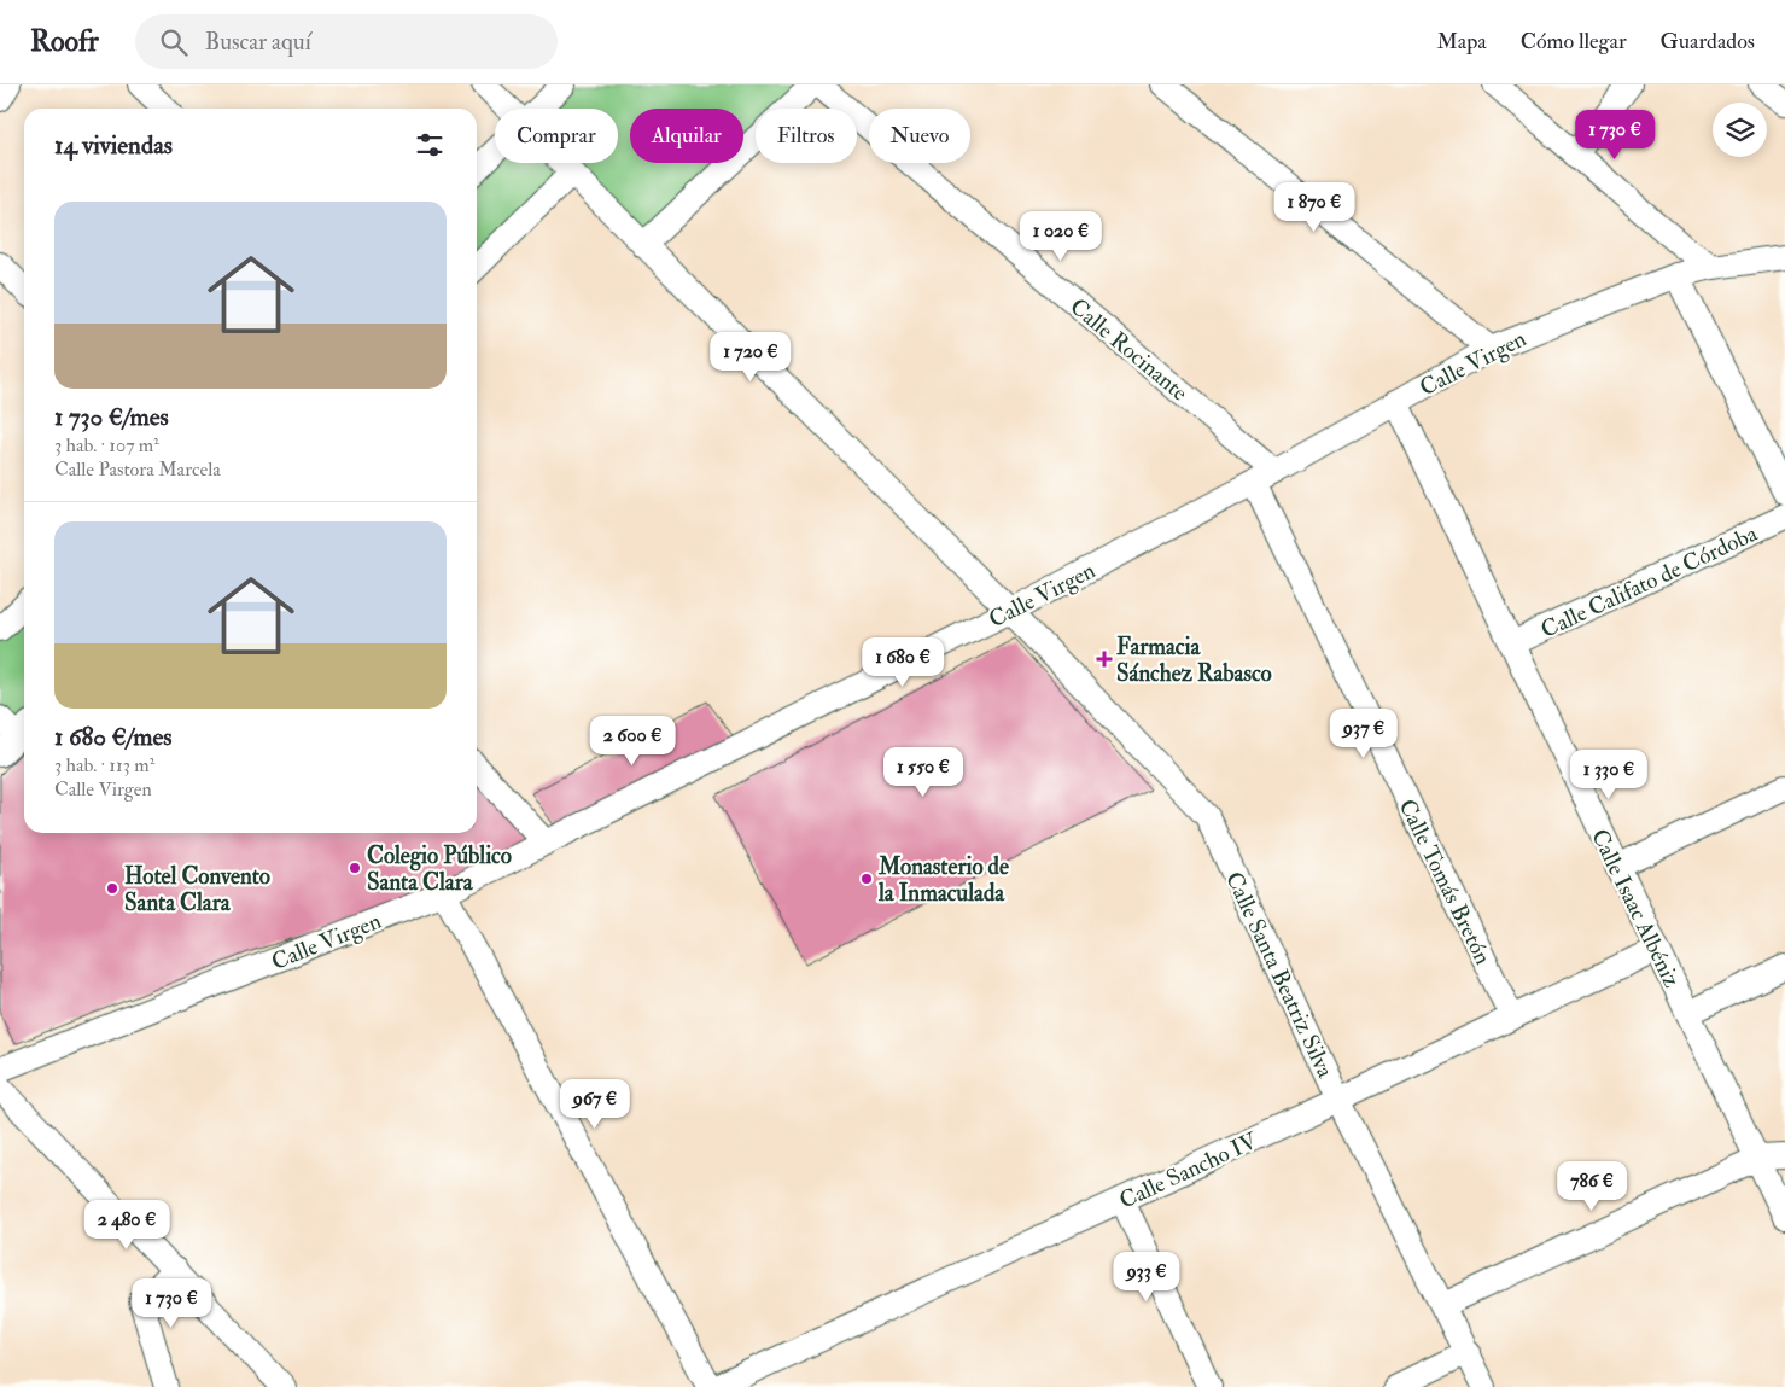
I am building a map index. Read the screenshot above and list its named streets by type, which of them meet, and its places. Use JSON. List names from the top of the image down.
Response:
{
  "streets": {
    "street": [
      "Calle Rocinante",
      "Calle Virgen",
      "Calle Califato de Córdoba",
      "Calle Tomás Bretón",
      "Calle Isaac Albéniz",
      "Calle Santa Beatriz Silva",
      "Calle Sancho IV"
    ]
  },
  "crossings": [
    ["Calle Rocinante", "Calle Virgen"],
    ["Calle Rocinante", "Calle Tomás Bretón"],
    ["Calle Virgen", "Calle Tomás Bretón"],
    ["Calle Virgen", "Calle Isaac Albéniz"],
    ["Calle Virgen", "Calle Santa Beatriz Silva"],
    ["Calle Califato de Córdoba", "Calle Isaac Albéniz"],
    ["Calle Tomás Bretón", "Calle Sancho IV"],
    ["Calle Isaac Albéniz", "Calle Sancho IV"],
    ["Calle Santa Beatriz Silva", "Calle Sancho IV"]
  ],
  "places": {
    "health": ["Farmacia Sánchez Rabasco"],
    "other": ["Colegio Público Santa Clara", "Monasterio de la Inmaculada", "Hotel Convento Santa Clara"]
  },
  "page": {
    "header": "Roofr",
    "search": "Buscar aquí",
    "nav": ["Mapa", "Cómo llegar", "Guardados"],
    "chip": [
      "Comprar",
      "Alquilar",
      "Filtros",
      "Nuevo"
    ],
    "heading": "14 viviendas",
    "price": [
      "1 730 €",
      "1 870 €",
      "1 020 €",
      "1 720 €",
      "1 680 €",
      "937 €",
      "2 600 €",
      "1 550 €",
      "1 330 €",
      "967 €",
      "786 €",
      "2 480 €",
      "933 €",
      "1 730 €"
    ],
    "list": [
      {
        "name": "1 730 €/mes",
        "note": "3 hab. · 107 m² · Calle Pastora Marcela"
      },
      {
        "name": "1 680 €/mes",
        "note": "3 hab. · 113 m² · Calle Virgen"
      }
    ]
  }
}
